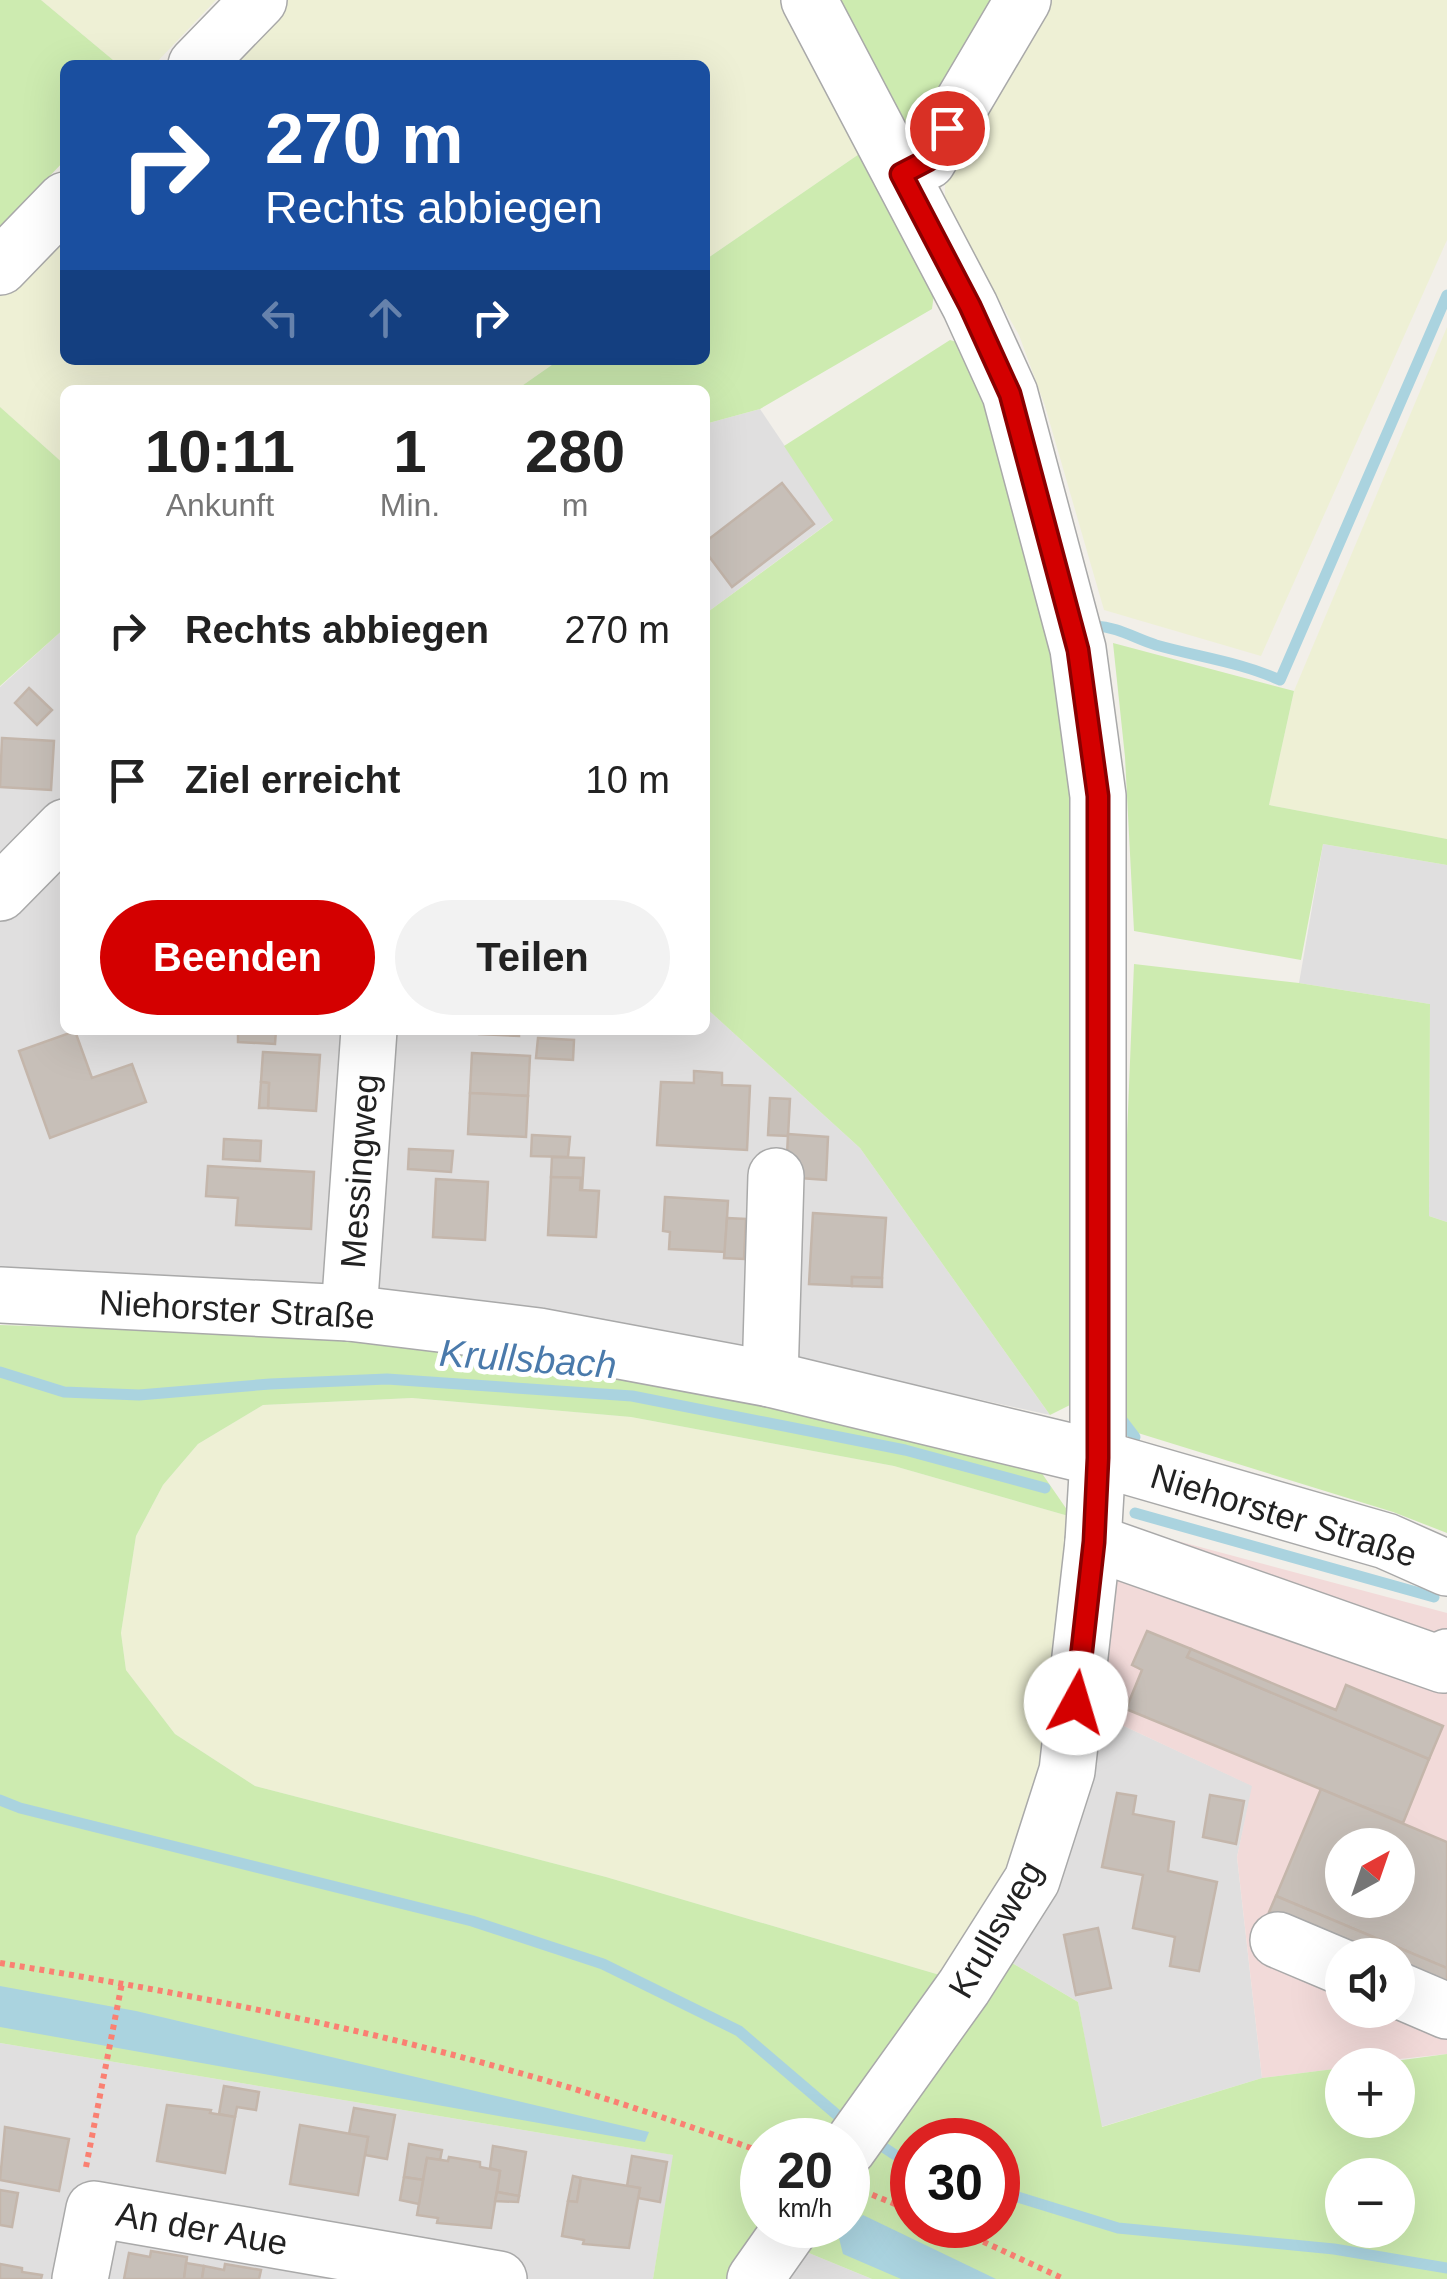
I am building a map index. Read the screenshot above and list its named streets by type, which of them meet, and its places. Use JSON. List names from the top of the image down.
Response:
{
  "streets": {
    "street": [
      "Messingweg",
      "Niehorster Straße",
      "Krullsweg",
      "An der Aue"
    ]
  },
  "crossings": [
    ["Messingweg", "Niehorster Straße"],
    ["Niehorster Straße", "Krullsweg"]
  ],
  "water": ["Krullsbach"],
  "north": "top right",
  "page": {
    "turn": ["270 m", "Rechts abbiegen"],
    "eta": [
      "10:11",
      "Ankunft",
      "1",
      "Min.",
      "280",
      "m"
    ],
    "list": [
      {
        "name": "Rechts abbiegen",
        "value": "270 m"
      },
      {
        "name": "Ziel erreicht",
        "value": "10 m"
      }
    ],
    "buttons": ["Beenden", "Teilen"],
    "map_buttons": ["+", "−"],
    "speed": "20 km/h",
    "limit": "30"
  }
}
